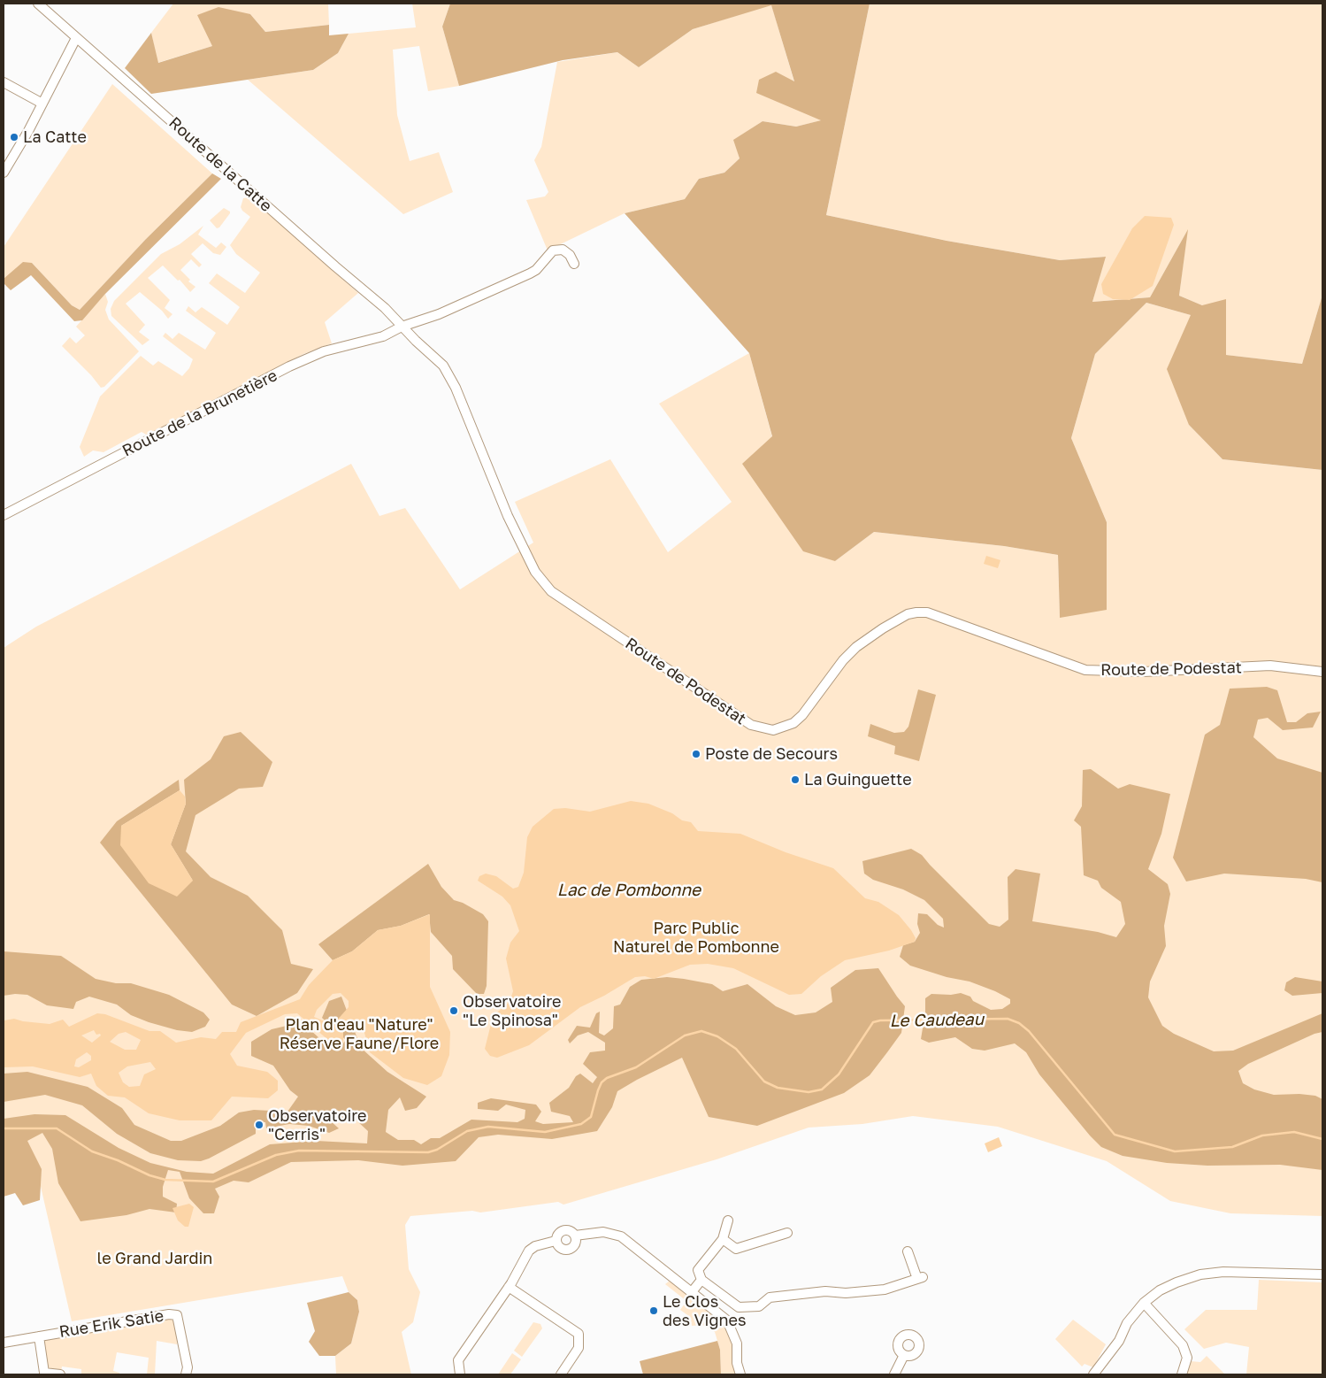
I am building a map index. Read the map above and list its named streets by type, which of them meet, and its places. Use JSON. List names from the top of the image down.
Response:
{
  "streets": {
    "street": [
      "Route de la Catte",
      "Route de la Brunetière",
      "Route de Podestat",
      "Rue Erik Satie"
    ]
  },
  "crossings": [
    ["Route de la Catte", "Route de la Brunetière"],
    ["Route de la Catte", "Route de Podestat"],
    ["Route de la Brunetière", "Route de Podestat"]
  ],
  "water": ["Lac de Pombonne", "Le Caudeau"],
  "parks": ["Parc Public Naturel de Pombonne", "Plan d'eau \"Nature\" Réserve Faune/Flore", "le Grand Jardin"],
  "places": [
    "La Catte",
    "Poste de Secours",
    "La Guinguette",
    "Observatoire \"Le Spinosa\"",
    "Observatoire \"Cerris\"",
    "Le Clos des Vignes"
  ]
}
